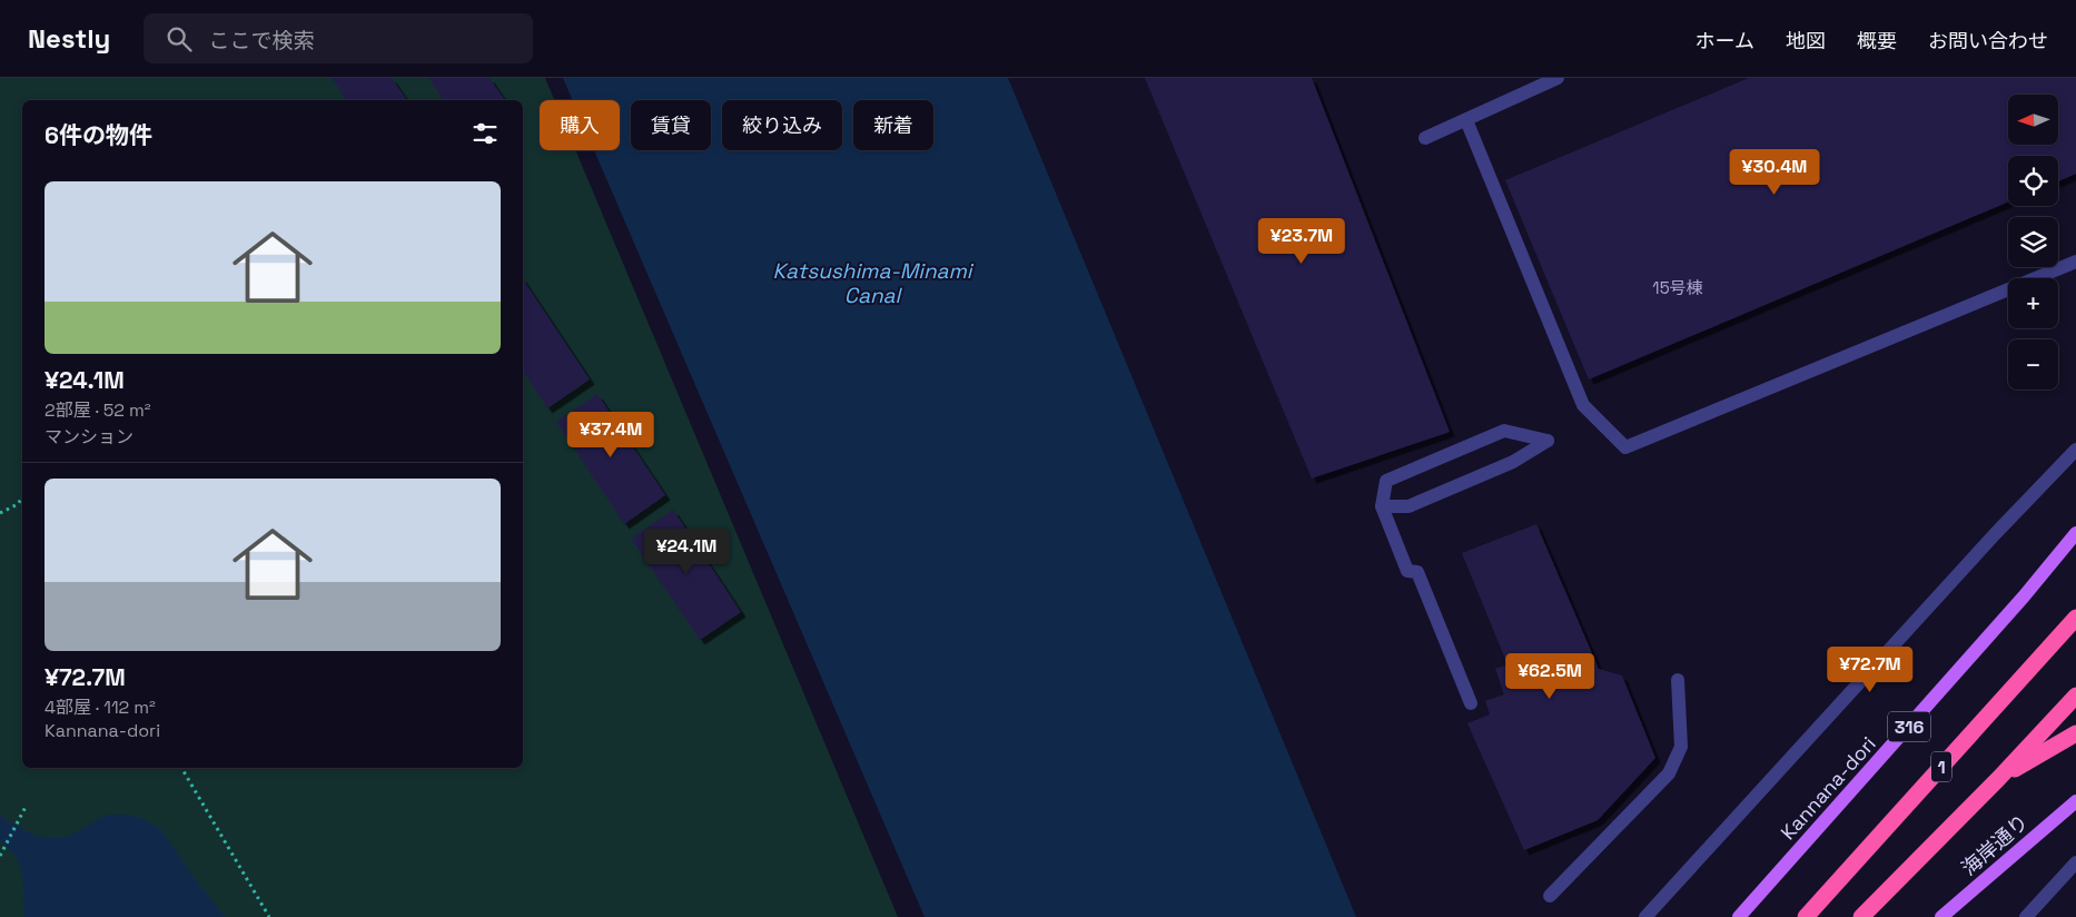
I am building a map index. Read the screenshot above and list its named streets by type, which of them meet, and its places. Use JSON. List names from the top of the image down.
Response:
{
  "streets": {
    "highway": ["1"],
    "main road": ["316", "Kannana-dori", "海岸通り"]
  },
  "water": ["Katsushima-Minami Canal"],
  "house_numbers": ["15号棟"],
  "north": "left",
  "page": {
    "header": "Nestly",
    "search": "ここで検索",
    "nav": [
      "ホーム",
      "地図",
      "概要",
      "お問い合わせ"
    ],
    "map_buttons": ["+", "−"],
    "chip": [
      "購入",
      "賃貸",
      "絞り込み",
      "新着"
    ],
    "heading": "6件の物件",
    "price": [
      "¥30.4M",
      "¥23.7M",
      "¥37.4M",
      "¥24.1M",
      "¥72.7M",
      "¥62.5M"
    ],
    "list": [
      {
        "name": "¥24.1M",
        "note": "2部屋 · 52 m² · マンション"
      },
      {
        "name": "¥72.7M",
        "note": "4部屋 · 112 m² · Kannana-dori"
      }
    ]
  }
}
